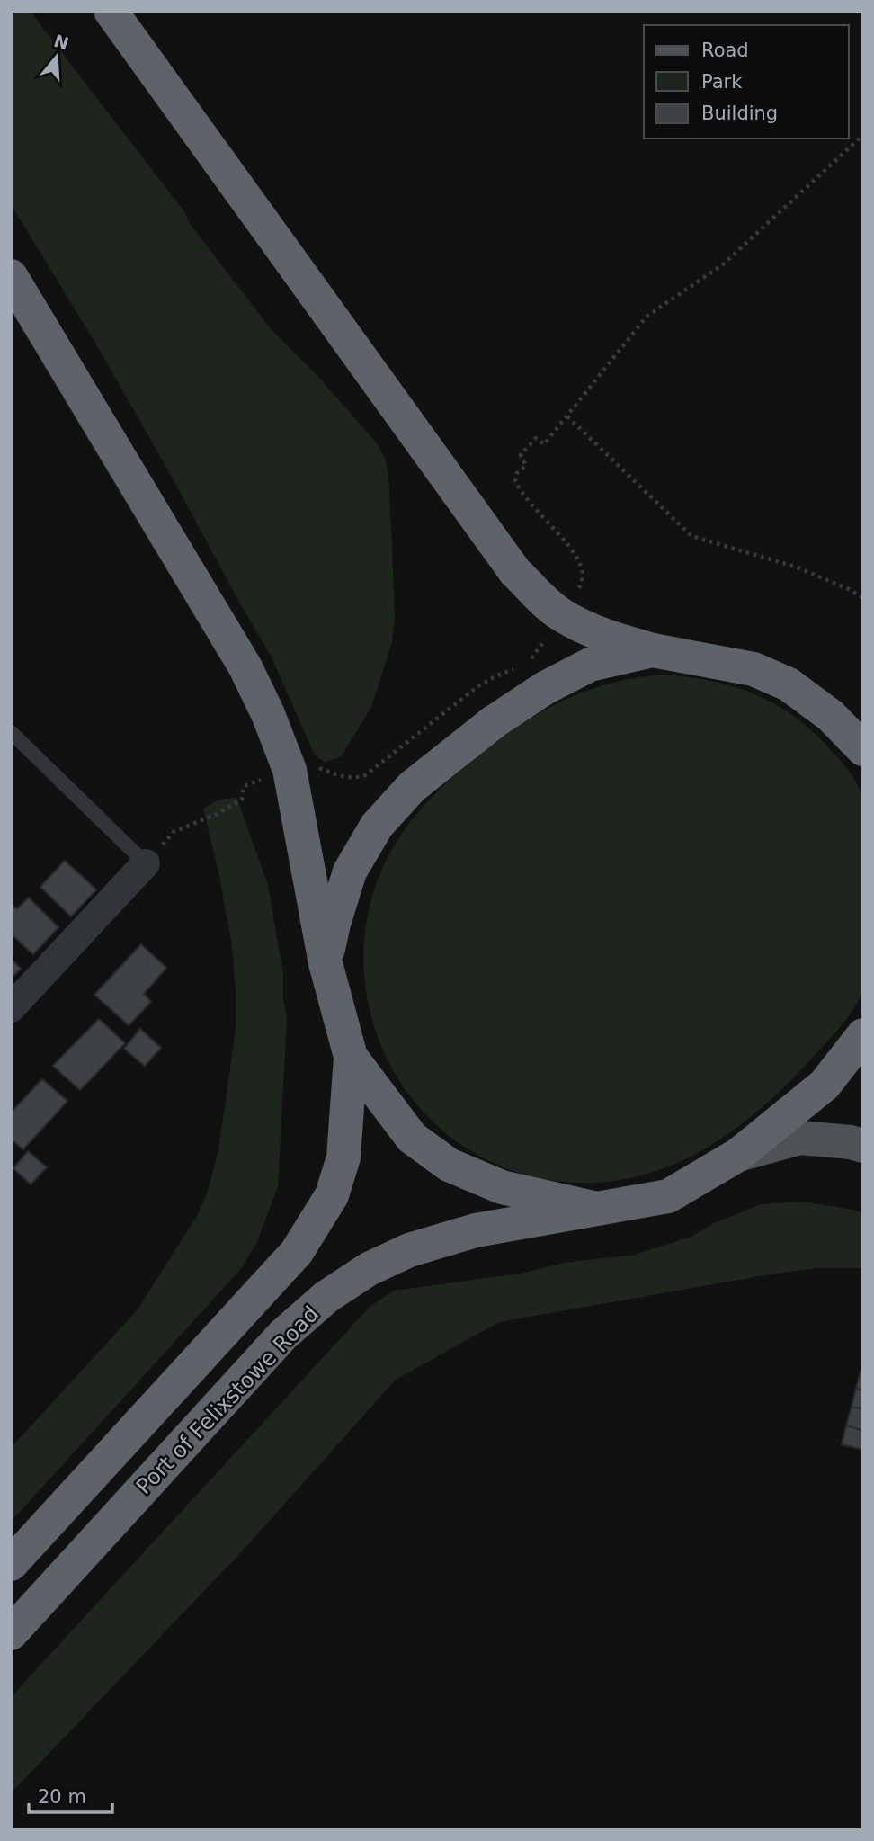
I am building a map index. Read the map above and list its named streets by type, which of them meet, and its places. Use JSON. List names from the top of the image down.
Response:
{
  "streets": {
    "highway": ["Port of Felixstowe Road"]
  },
  "legend": ["Road", "Park", "Building"],
  "scale_bar": "20 m",
  "north": "top"
}
